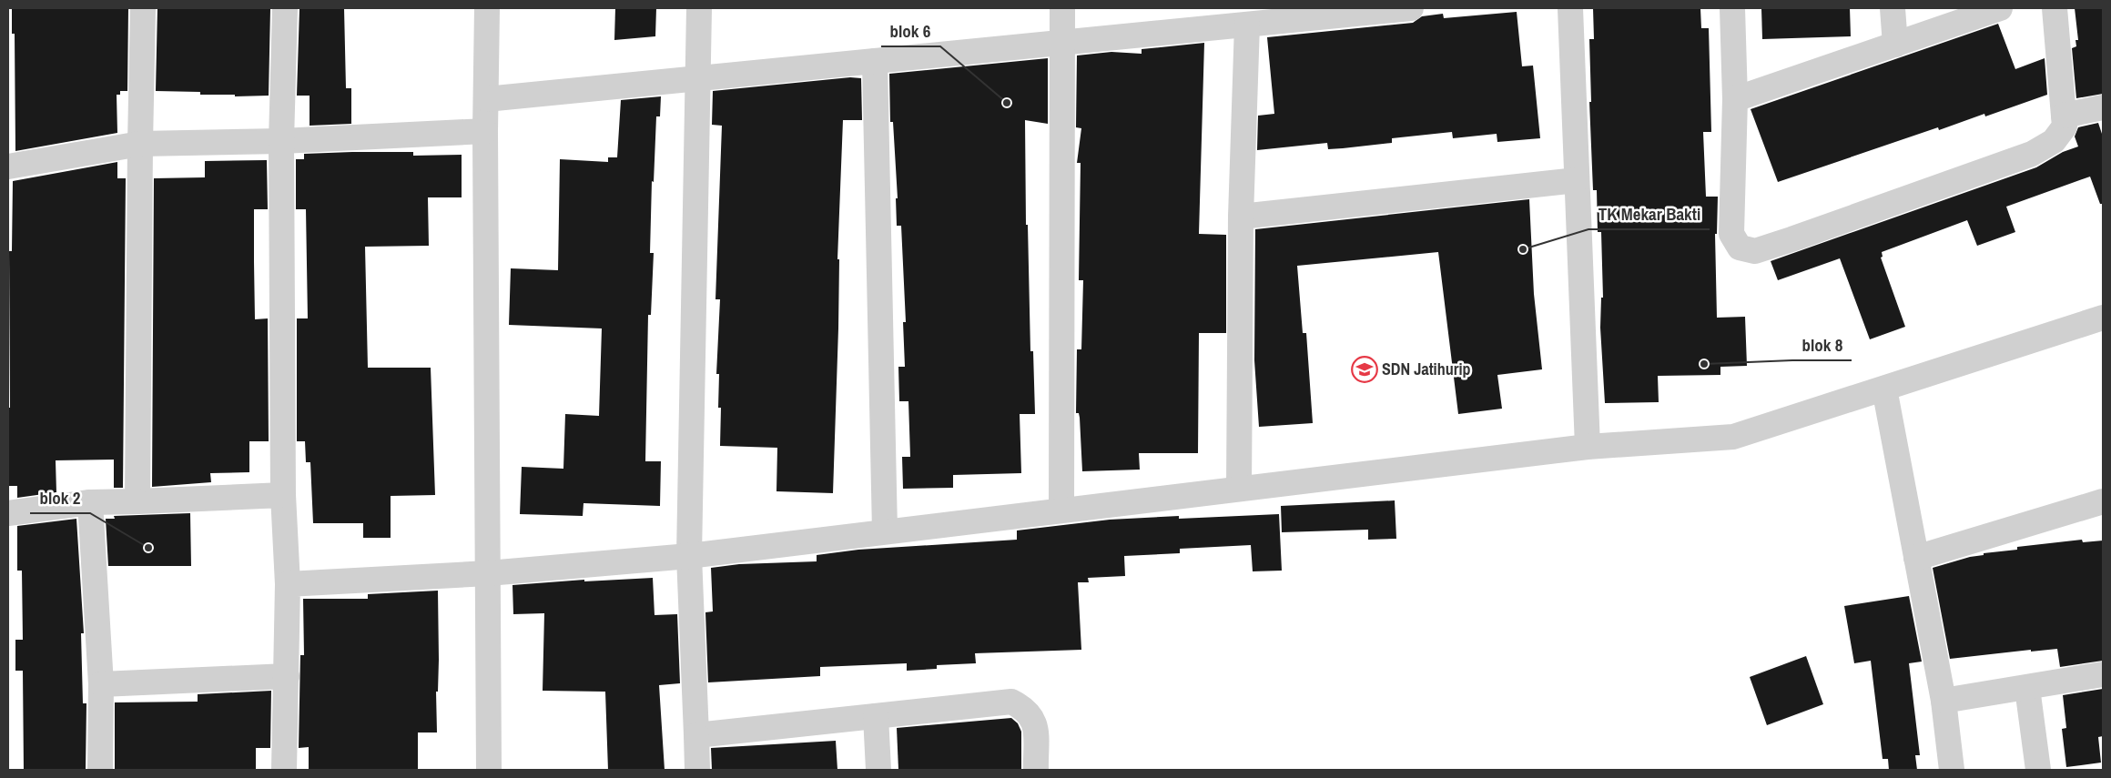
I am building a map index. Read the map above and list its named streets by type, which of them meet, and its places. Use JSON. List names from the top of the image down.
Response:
{
  "places": {
    "other": [
      "blok 6",
      "TK Mekar Bakti",
      "blok 8",
      "blok 2"
    ],
    "school or university": ["SDN Jatihurip"]
  }
}
